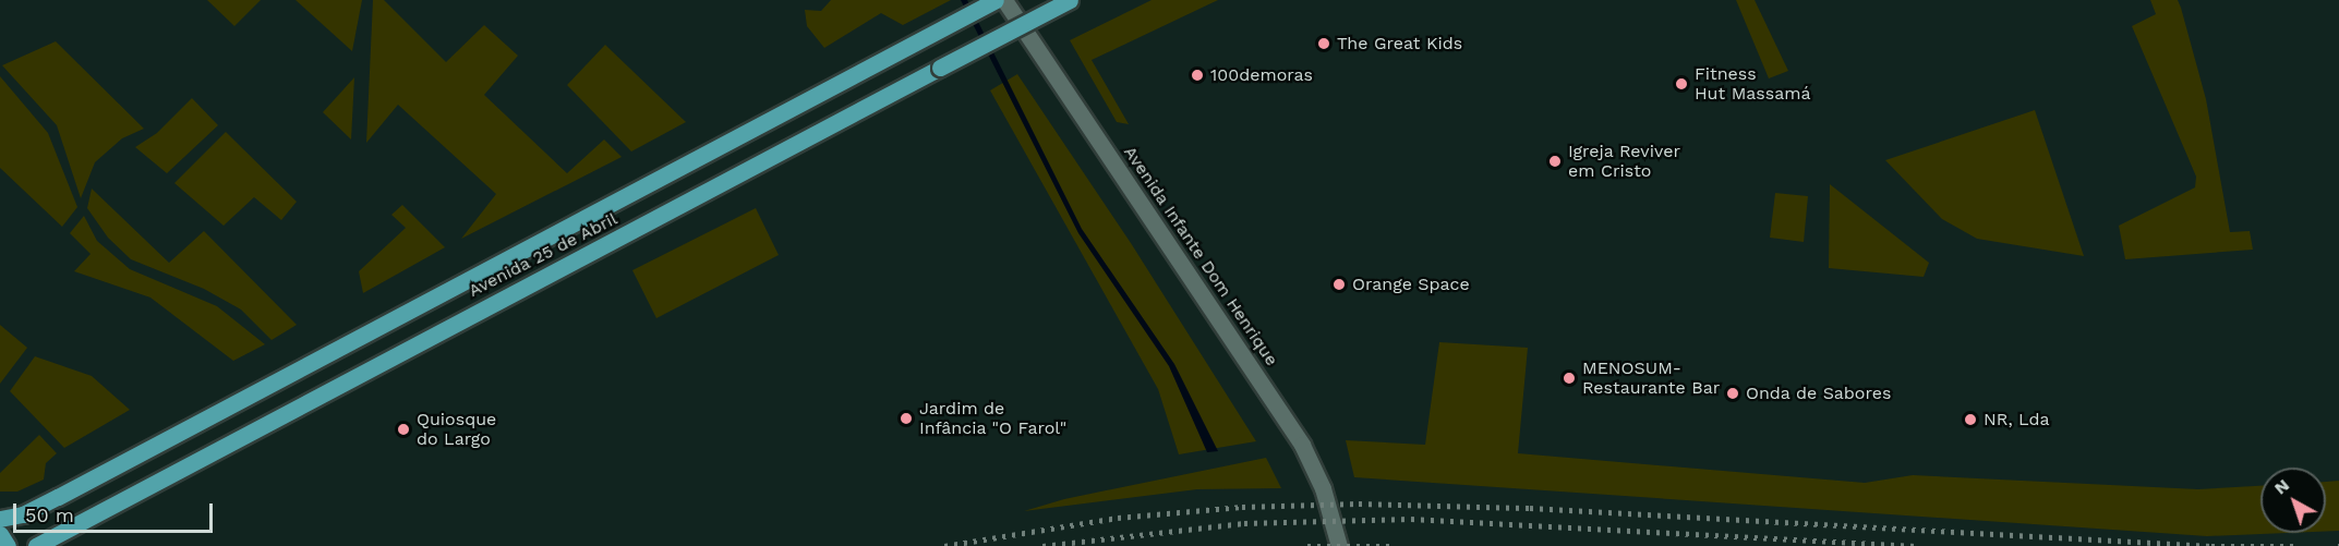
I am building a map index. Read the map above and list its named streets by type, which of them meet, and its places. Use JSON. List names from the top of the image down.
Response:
{
  "streets": {
    "main road": ["Avenida 25 de Abril"],
    "street": ["Avenida Infante Dom Henrique"]
  },
  "places": [
    "The Great Kids",
    "100demoras",
    "Fitness Hut Massamá",
    "Igreja Reviver em Cristo",
    "Orange Space",
    "MENOSUM- Restaurante Bar",
    "Onda de Sabores",
    "Jardim de Infância \"O Farol\"",
    "NR, Lda",
    "Quiosque do Largo"
  ],
  "scale_bar": "50 m",
  "north": "top left"
}
